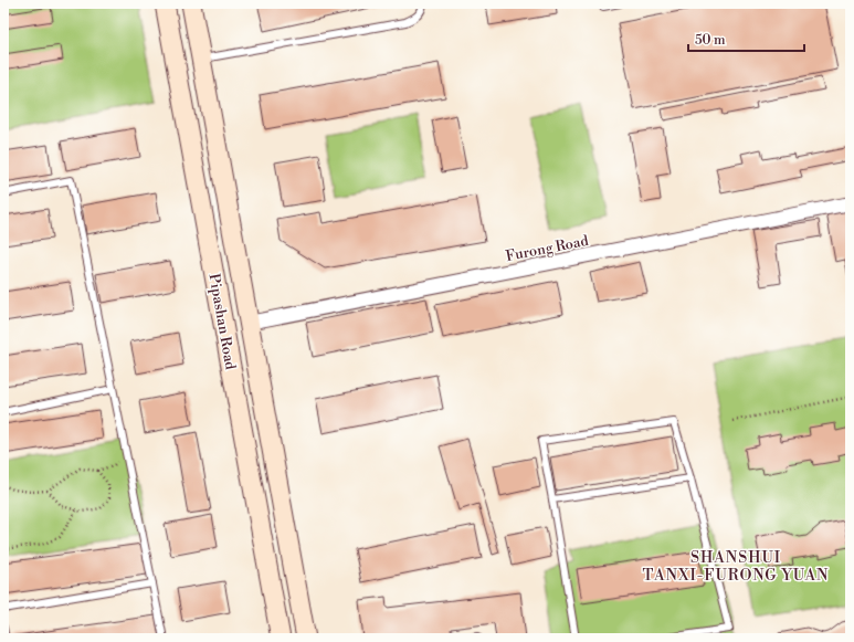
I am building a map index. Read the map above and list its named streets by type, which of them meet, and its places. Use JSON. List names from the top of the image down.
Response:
{
  "streets": {
    "main road": ["Pipashan Road"],
    "street": ["Furong Road"]
  },
  "crossings": [
    ["Furong Road", "Pipashan Road"]
  ],
  "districts": ["SHANSHUI TANXI-FURONG YUAN"],
  "scale_bar": "50 m"
}
